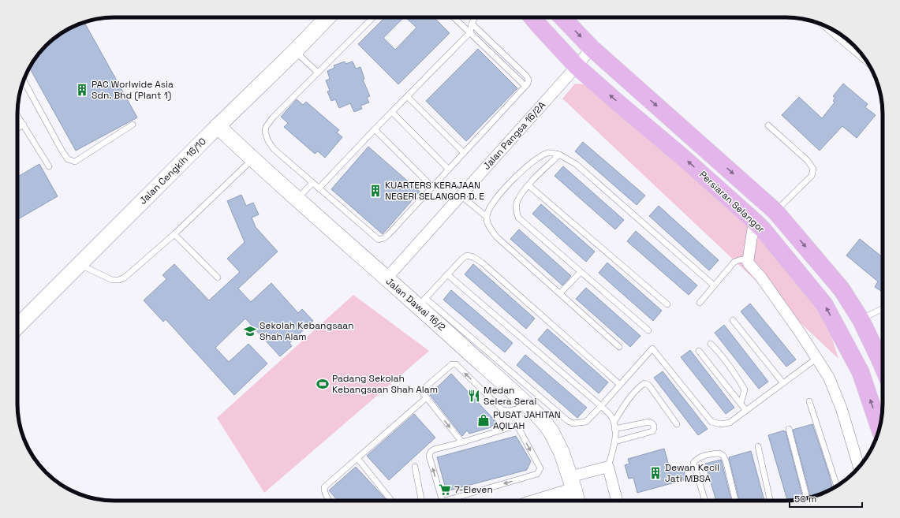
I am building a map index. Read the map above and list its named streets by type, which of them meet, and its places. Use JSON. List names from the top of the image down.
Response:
{
  "streets": {
    "main road": ["Persiaran Selangor"],
    "street": ["Jalan Pangsa 16/2A", "Jalan Cengkih 16/10", "Jalan Dawai 16/2"]
  },
  "crossings": [
    ["Jalan Pangsa 16/2A", "Persiaran Selangor"],
    ["Jalan Pangsa 16/2A", "Jalan Dawai 16/2"],
    ["Jalan Cengkih 16/10", "Jalan Dawai 16/2"]
  ],
  "places": {
    "building": ["PAC Worlwide Asia Sdn. Bhd (Plant 1)", "KUARTERS KERAJAAN NEGERI SELANGOR D. E", "Dewan Kecil Jati MBSA"],
    "school or university": ["Sekolah Kebangsaan Shah Alam"],
    "sports": ["Padang Sekolah Kebangsaan Shah Alam"],
    "restaurant": ["Medan Selera Serai"],
    "shop": ["PUSAT JAHITAN AQILAH"],
    "supermarket": ["7-Eleven"]
  },
  "scale_bar": "50 m"
}
